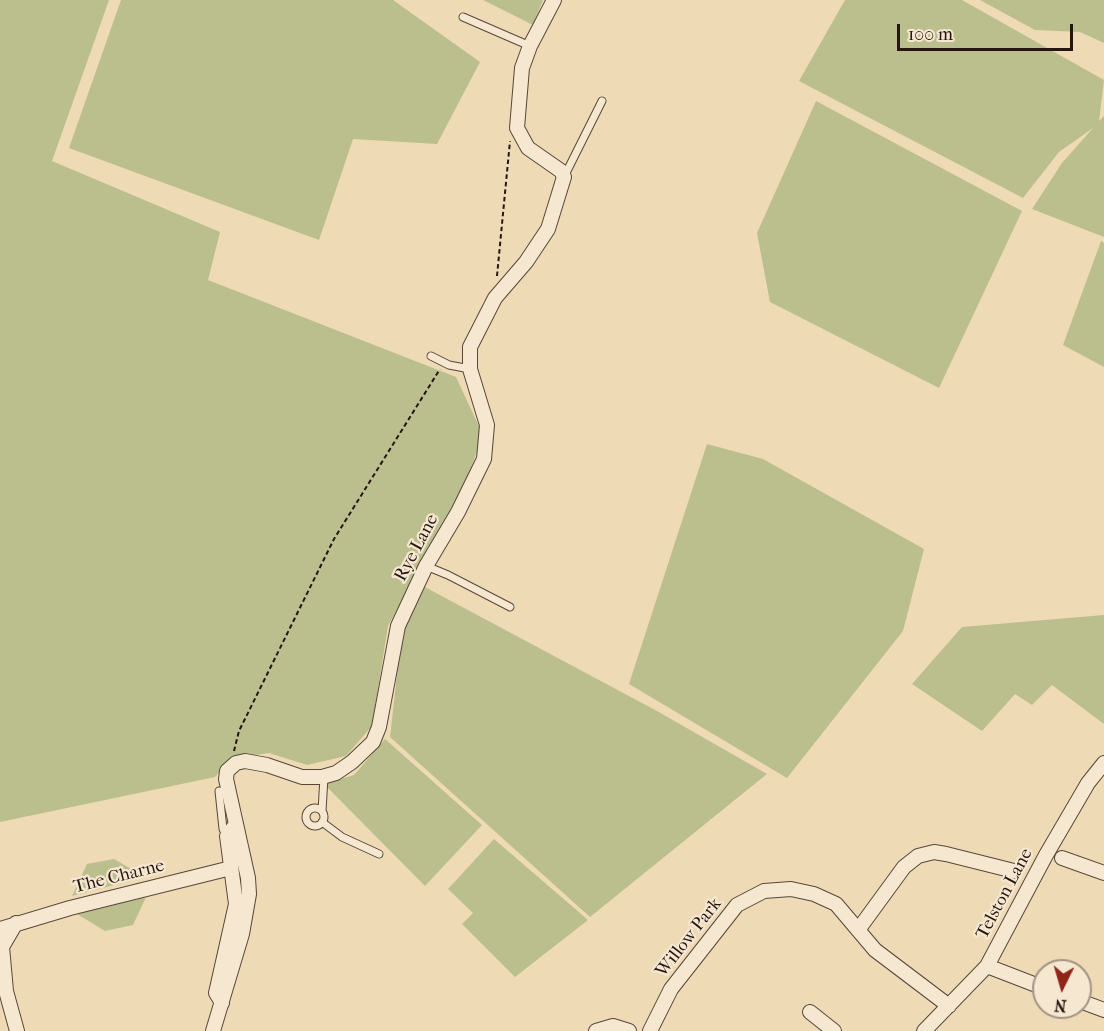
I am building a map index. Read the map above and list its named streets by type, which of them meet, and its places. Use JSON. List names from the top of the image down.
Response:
{
  "streets": {
    "street": [
      "Rye Lane",
      "The Charne",
      "Telston Lane",
      "Willow Park"
    ]
  },
  "crossings": [
    ["Telston Lane", "Willow Park"]
  ],
  "scale_bar": "100 m",
  "north": "bottom"
}
